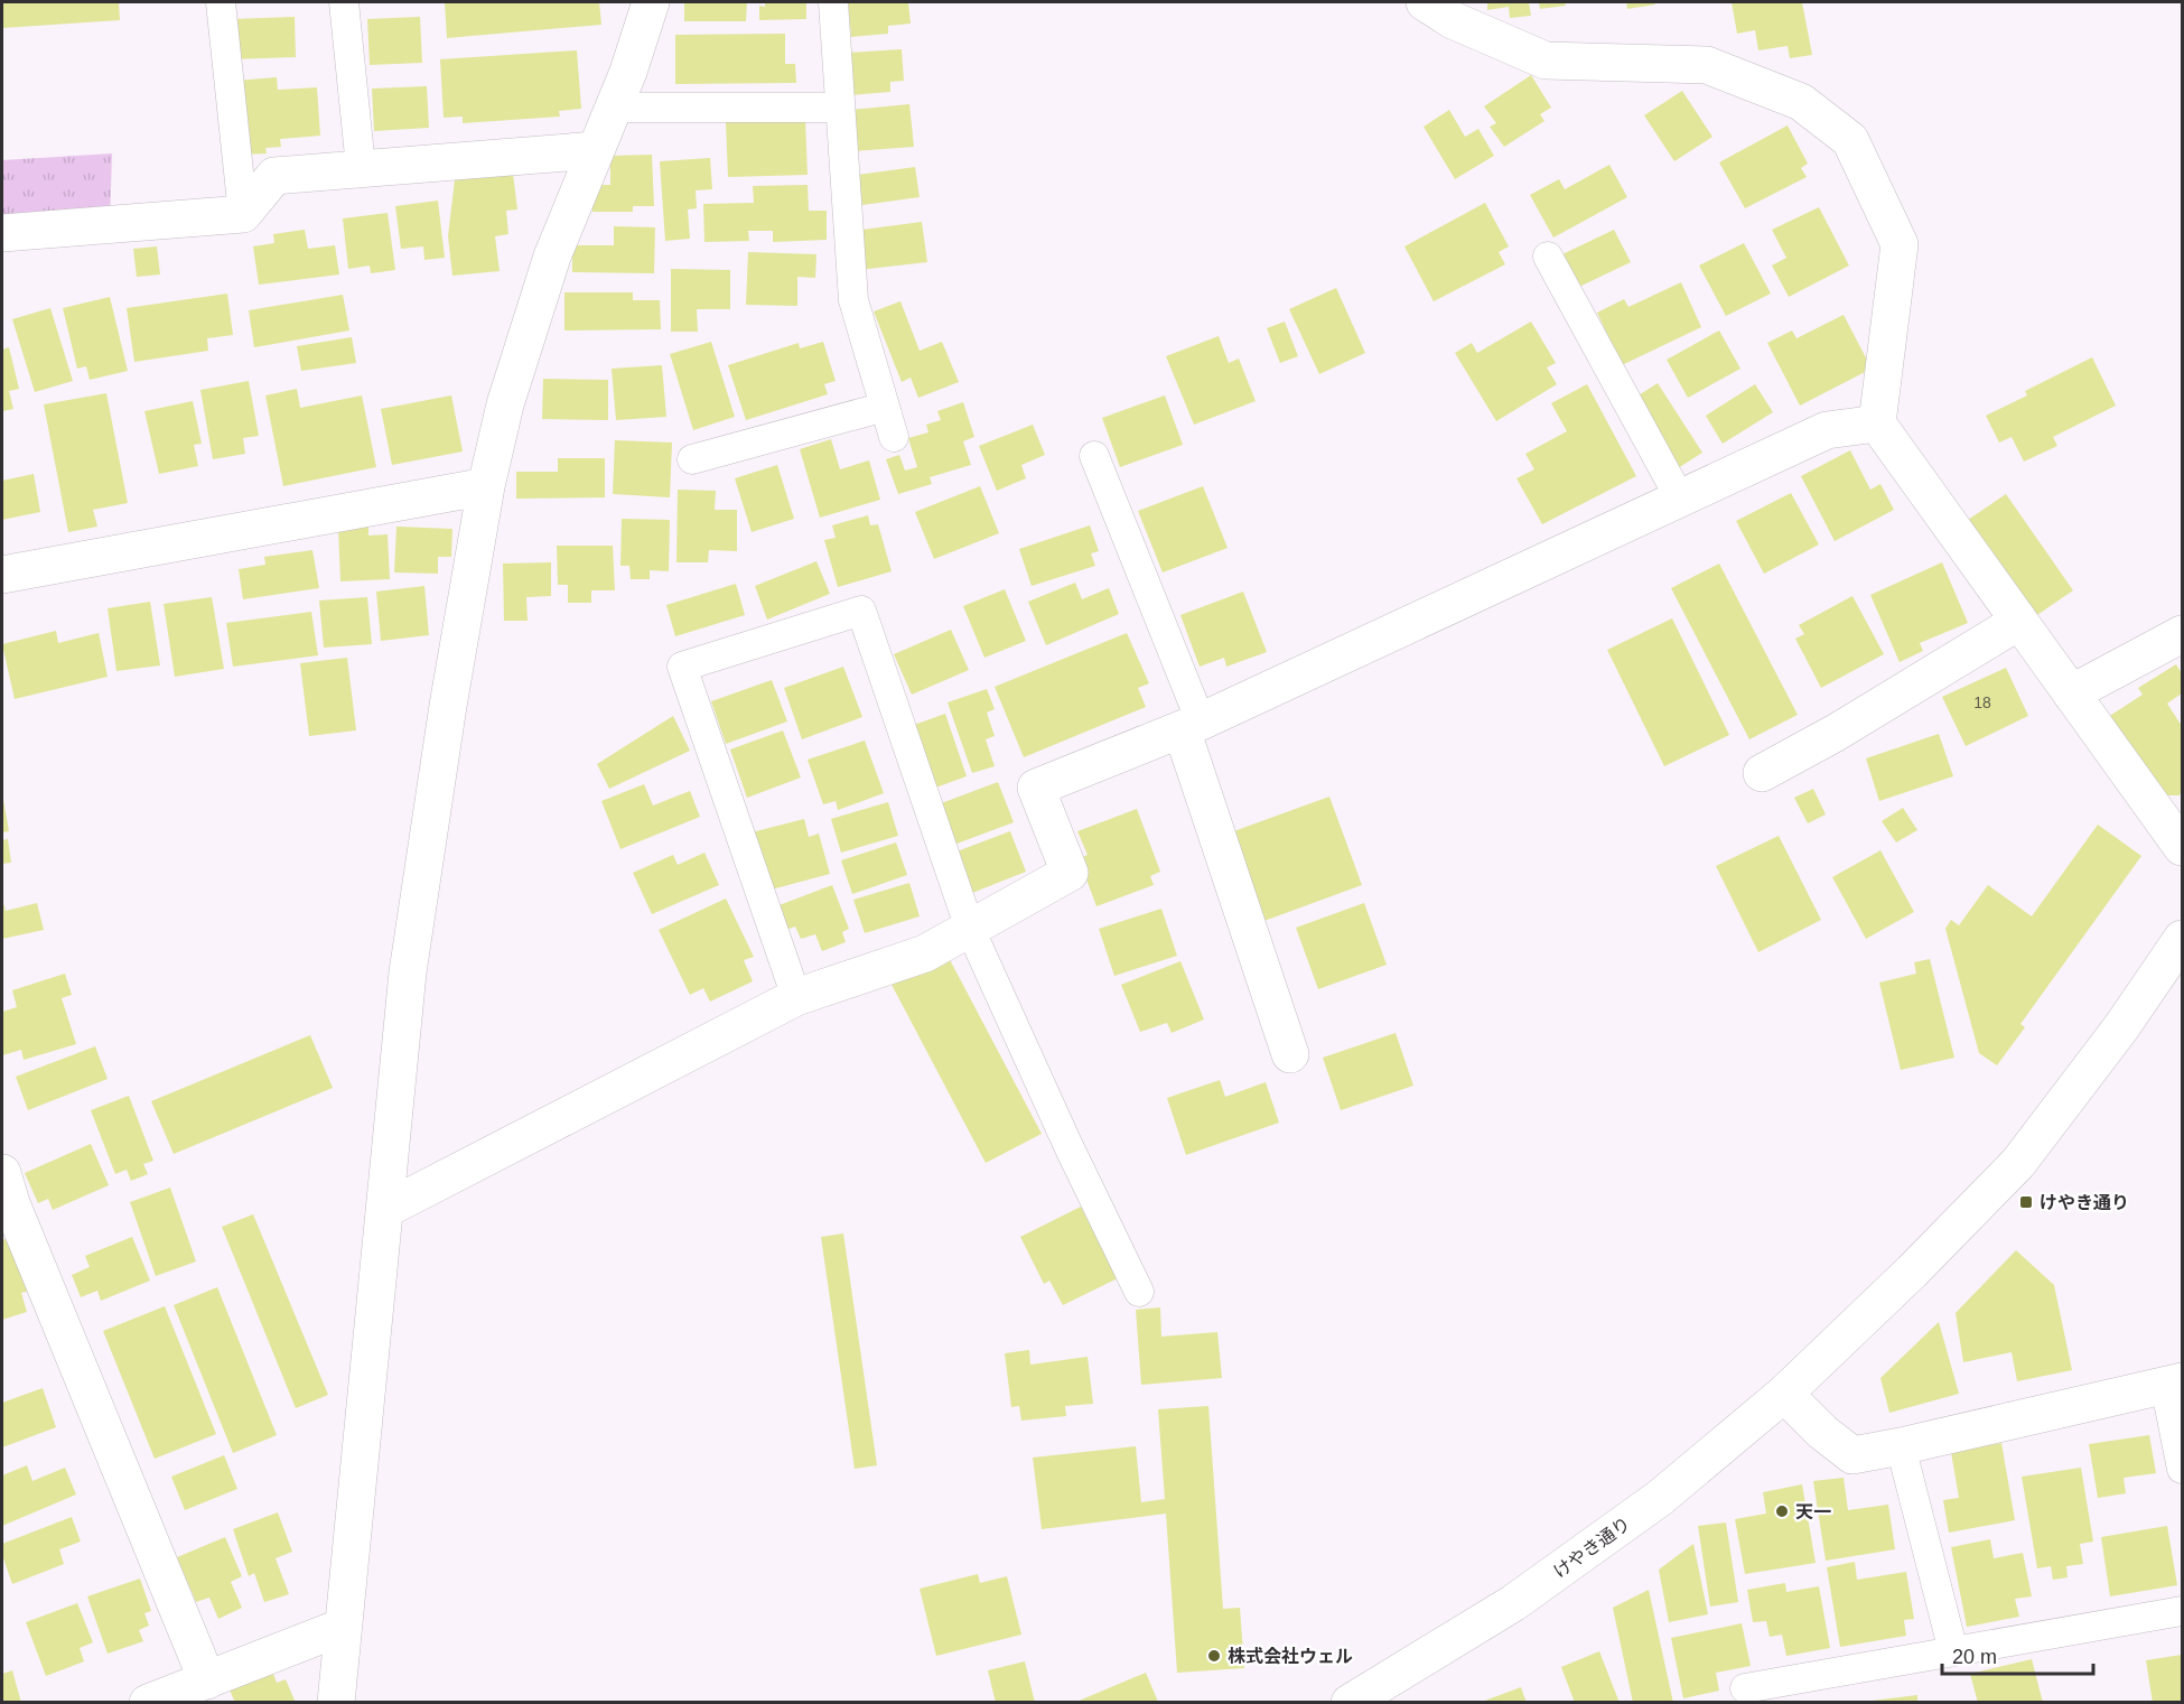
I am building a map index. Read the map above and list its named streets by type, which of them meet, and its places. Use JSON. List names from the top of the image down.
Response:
{
  "streets": {
    "street": ["けやき通り"]
  },
  "places": {
    "transit": ["けやき通り"],
    "other": ["天一", "株式会社ウェル"]
  },
  "house_numbers": ["18"],
  "scale_bar": "20 m"
}
